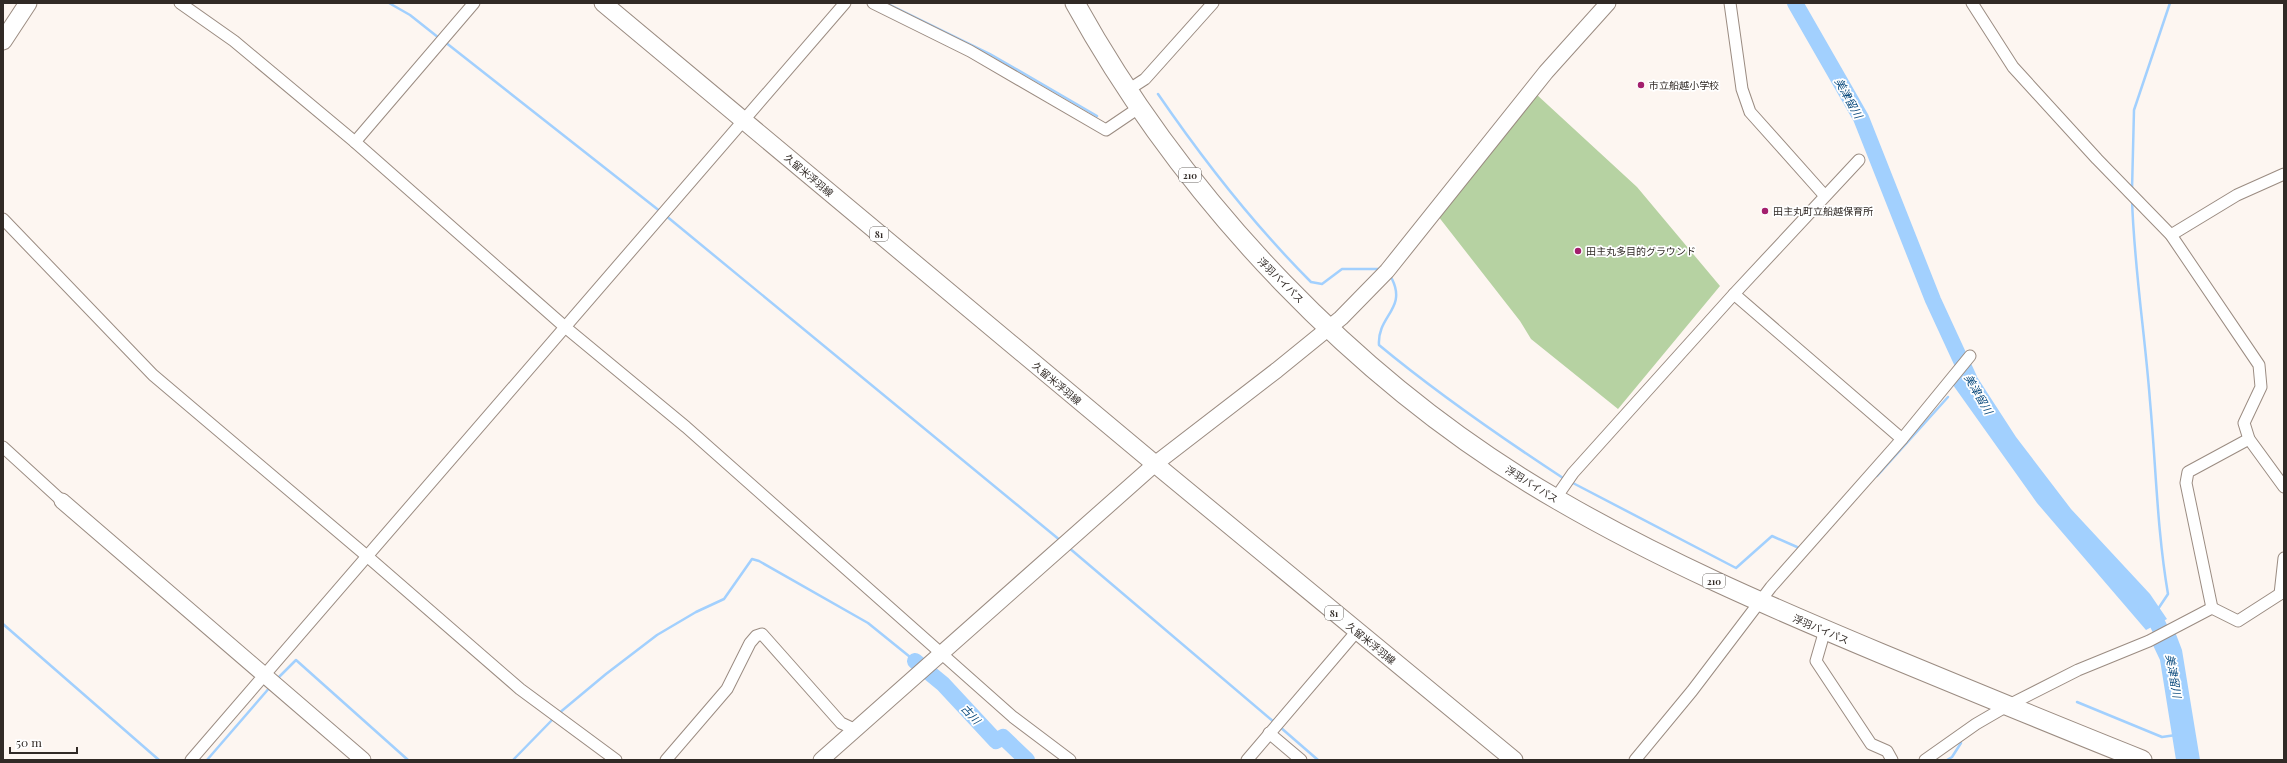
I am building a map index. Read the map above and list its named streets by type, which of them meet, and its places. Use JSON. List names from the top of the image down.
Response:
{
  "streets": {
    "highway": ["210", "浮羽バイパス"],
    "main road": ["久留米浮羽線", "81"]
  },
  "water": ["美津留川", "古川"],
  "places": ["市立船越小学校", "田主丸町立船越保育所", "田主丸多目的グラウンド"],
  "scale_bar": "50 m"
}
